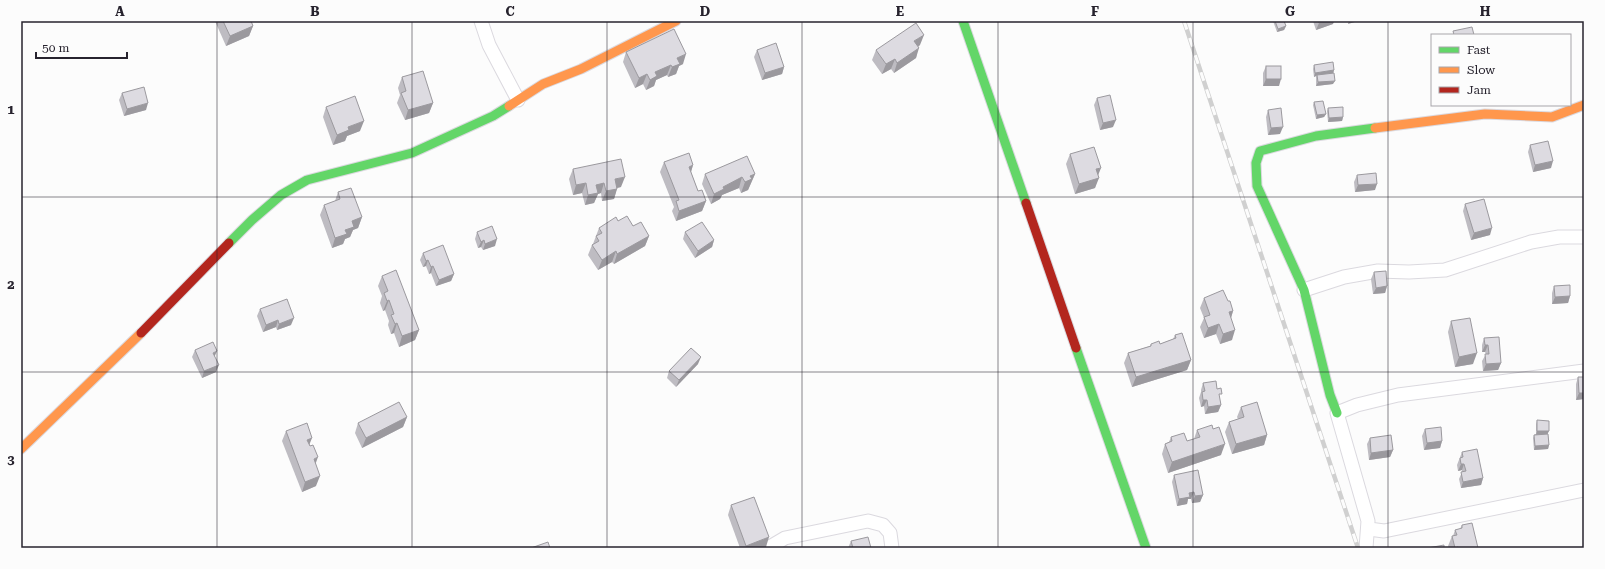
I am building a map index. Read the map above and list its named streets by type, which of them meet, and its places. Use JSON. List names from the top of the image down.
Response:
{
  "legend": ["Fast", "Slow", "Jam"],
  "scale_bar": "50 m",
  "grid": {
    "columns": [
      "A",
      "B",
      "C",
      "D",
      "E",
      "F",
      "G",
      "H"
    ],
    "rows": ["1", "2", "3"]
  }
}
